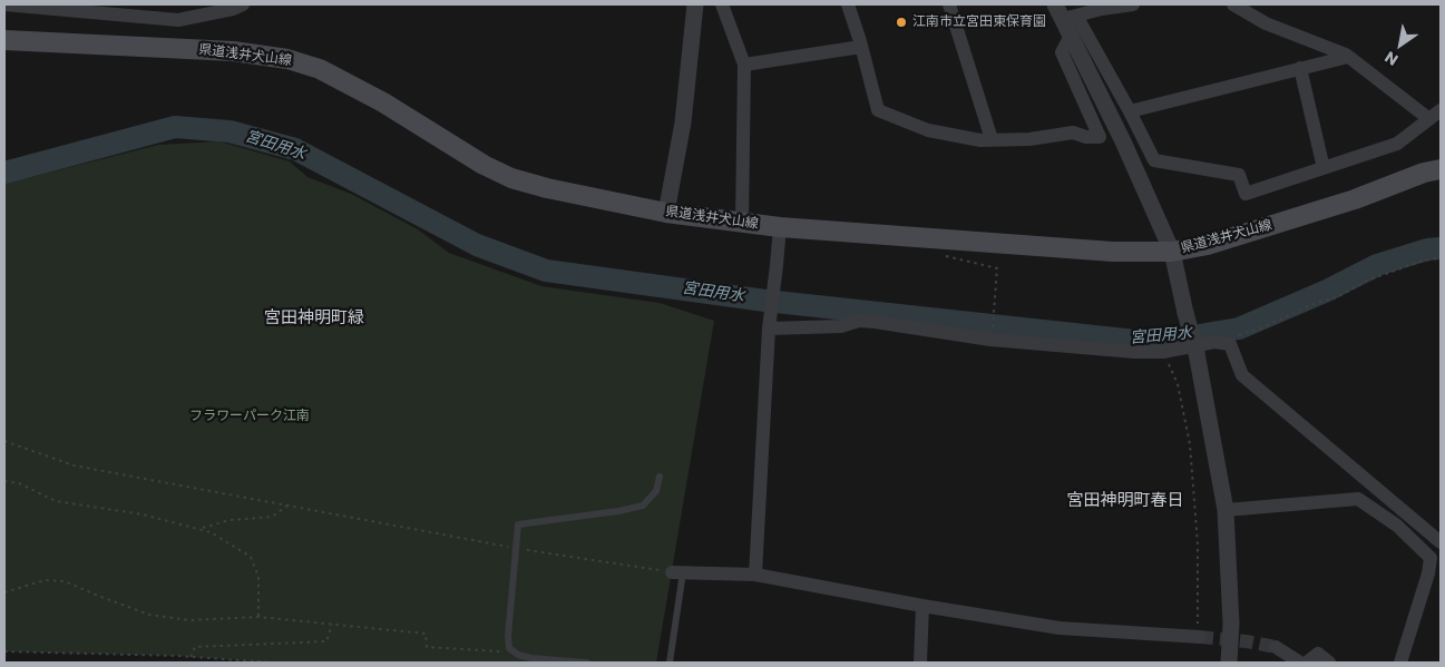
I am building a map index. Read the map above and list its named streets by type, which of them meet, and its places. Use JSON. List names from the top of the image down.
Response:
{
  "streets": {
    "main road": ["県道浅井犬山線"]
  },
  "districts": ["宮田神明町緑", "宮田神明町春日"],
  "water": ["宮田用水"],
  "parks": ["フラワーパーク江南"],
  "places": ["江南市立宮田東保育園"],
  "north": "bottom left"
}
